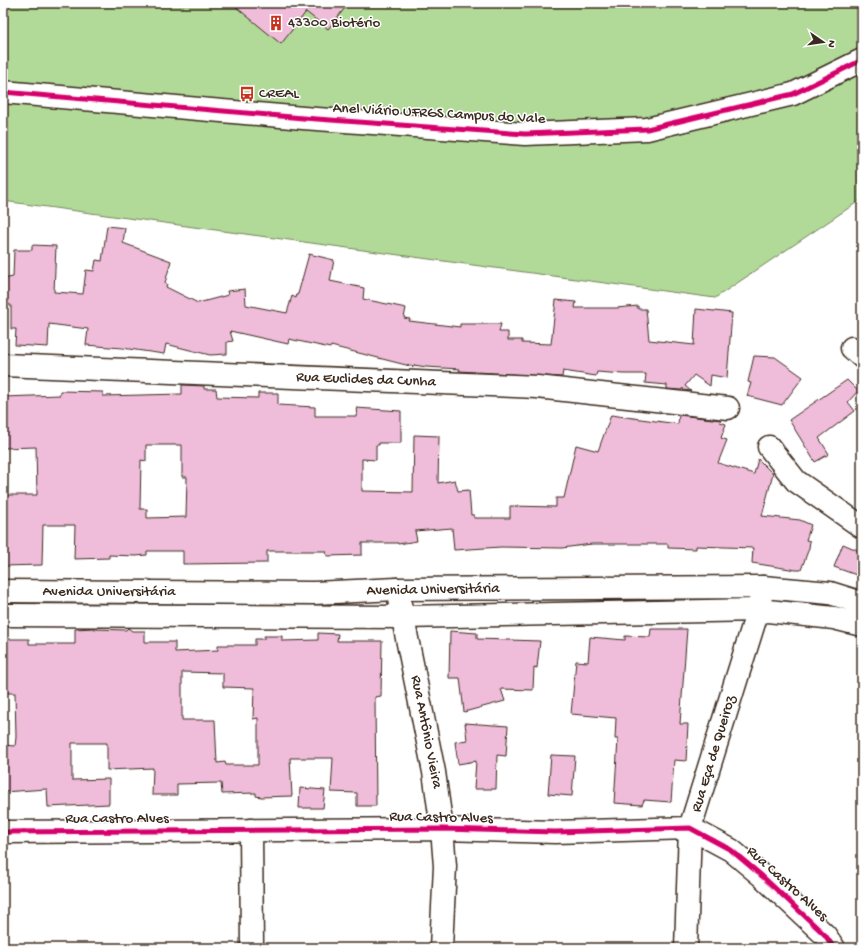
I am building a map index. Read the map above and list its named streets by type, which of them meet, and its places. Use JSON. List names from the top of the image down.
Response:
{
  "streets": {
    "street": [
      "Anel Viário UFRGS Campus do Vale",
      "Rua Euclides da Cunha",
      "Avenida Universitária",
      "Rua Antônio Vieira",
      "Rua Eça de Queiroz",
      "Rua Castro Alves"
    ]
  },
  "crossings": [
    ["Avenida Universitária", "Rua Antônio Vieira"],
    ["Avenida Universitária", "Rua Eça de Queiroz"],
    ["Rua Antônio Vieira", "Rua Castro Alves"],
    ["Rua Eça de Queiroz", "Rua Castro Alves"]
  ],
  "places": {
    "building": ["43300 Biotério"],
    "bus stop": ["CREAL"]
  },
  "north": "right"
}
